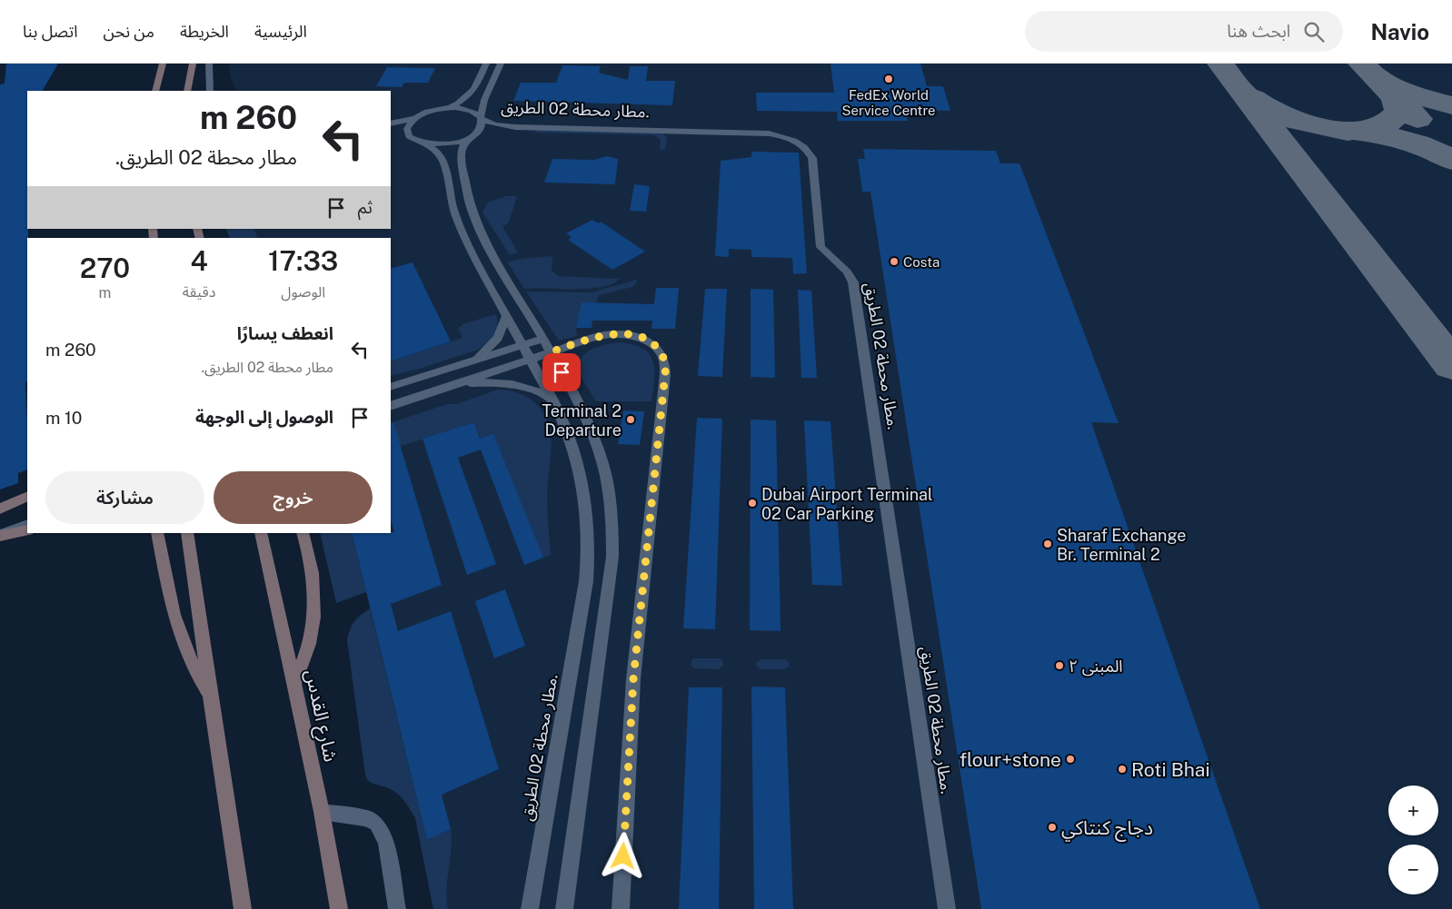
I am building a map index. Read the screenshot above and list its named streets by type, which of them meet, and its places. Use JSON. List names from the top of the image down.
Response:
{
  "streets": {
    "main road": ["شارع القدس"],
    "street": ["مطار محطة 02 الطريق."]
  },
  "places": [
    "FedEx World Service Centre",
    "Costa",
    "Terminal 2 Departure",
    "Dubai Airport Terminal 02 Car Parking",
    "Sharaf Exchange Br. Terminal 2",
    "المبنى ٢",
    "flour+stone",
    "Roti Bhai",
    "دجاج كنتاكي"
  ],
  "page": {
    "header": "Navio",
    "search": "ابحث هنا",
    "nav": [
      "الرئيسية",
      "الخريطة",
      "من نحن",
      "اتصل بنا"
    ],
    "turn": ["260 m", "مطار محطة 02 الطريق."],
    "then": "ثم",
    "eta": [
      "17:33",
      "الوصول",
      "4",
      "دقيقة",
      "270",
      "m"
    ],
    "list": [
      {
        "name": "انعطف يسارًا",
        "note": "مطار محطة 02 الطريق.",
        "value": "260 m"
      },
      {
        "name": "الوصول إلى الوجهة",
        "value": "10 m"
      }
    ],
    "buttons": ["خروج", "مشاركة"],
    "map_buttons": ["+", "−"]
  }
}
